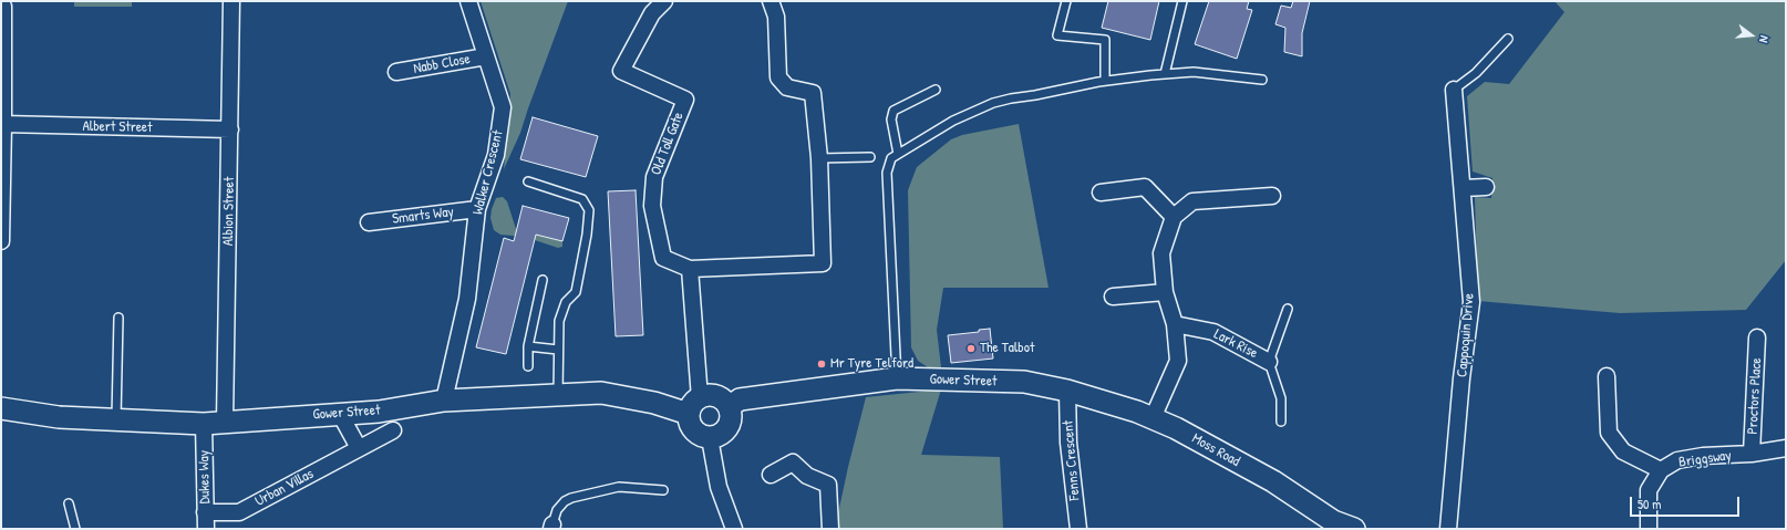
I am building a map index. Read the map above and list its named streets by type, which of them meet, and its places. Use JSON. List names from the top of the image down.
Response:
{
  "streets": {
    "street": [
      "Nabb Close",
      "Albert Street",
      "Old Toll Gate",
      "Walker Crescent",
      "Albion Street",
      "Smarts Way",
      "Cappoquin Drive",
      "Lark Rise",
      "Gower Street",
      "Proctors Place",
      "Moss Road",
      "Briggsway",
      "Fenns Crescent",
      "Dukes Way",
      "Urban Villas"
    ]
  },
  "crossings": [
    ["Nabb Close", "Walker Crescent"],
    ["Albert Street", "Albion Street"],
    ["Walker Crescent", "Smarts Way"],
    ["Walker Crescent", "Gower Street"],
    ["Albion Street", "Gower Street"],
    ["Gower Street", "Moss Road"],
    ["Gower Street", "Fenns Crescent"],
    ["Gower Street", "Dukes Way"],
    ["Proctors Place", "Briggsway"],
    ["Moss Road", "Fenns Crescent"],
    ["Dukes Way", "Urban Villas"]
  ],
  "places": ["The Talbot", "Mr Tyre Telford"],
  "scale_bar": "50 m",
  "north": "right"
}
